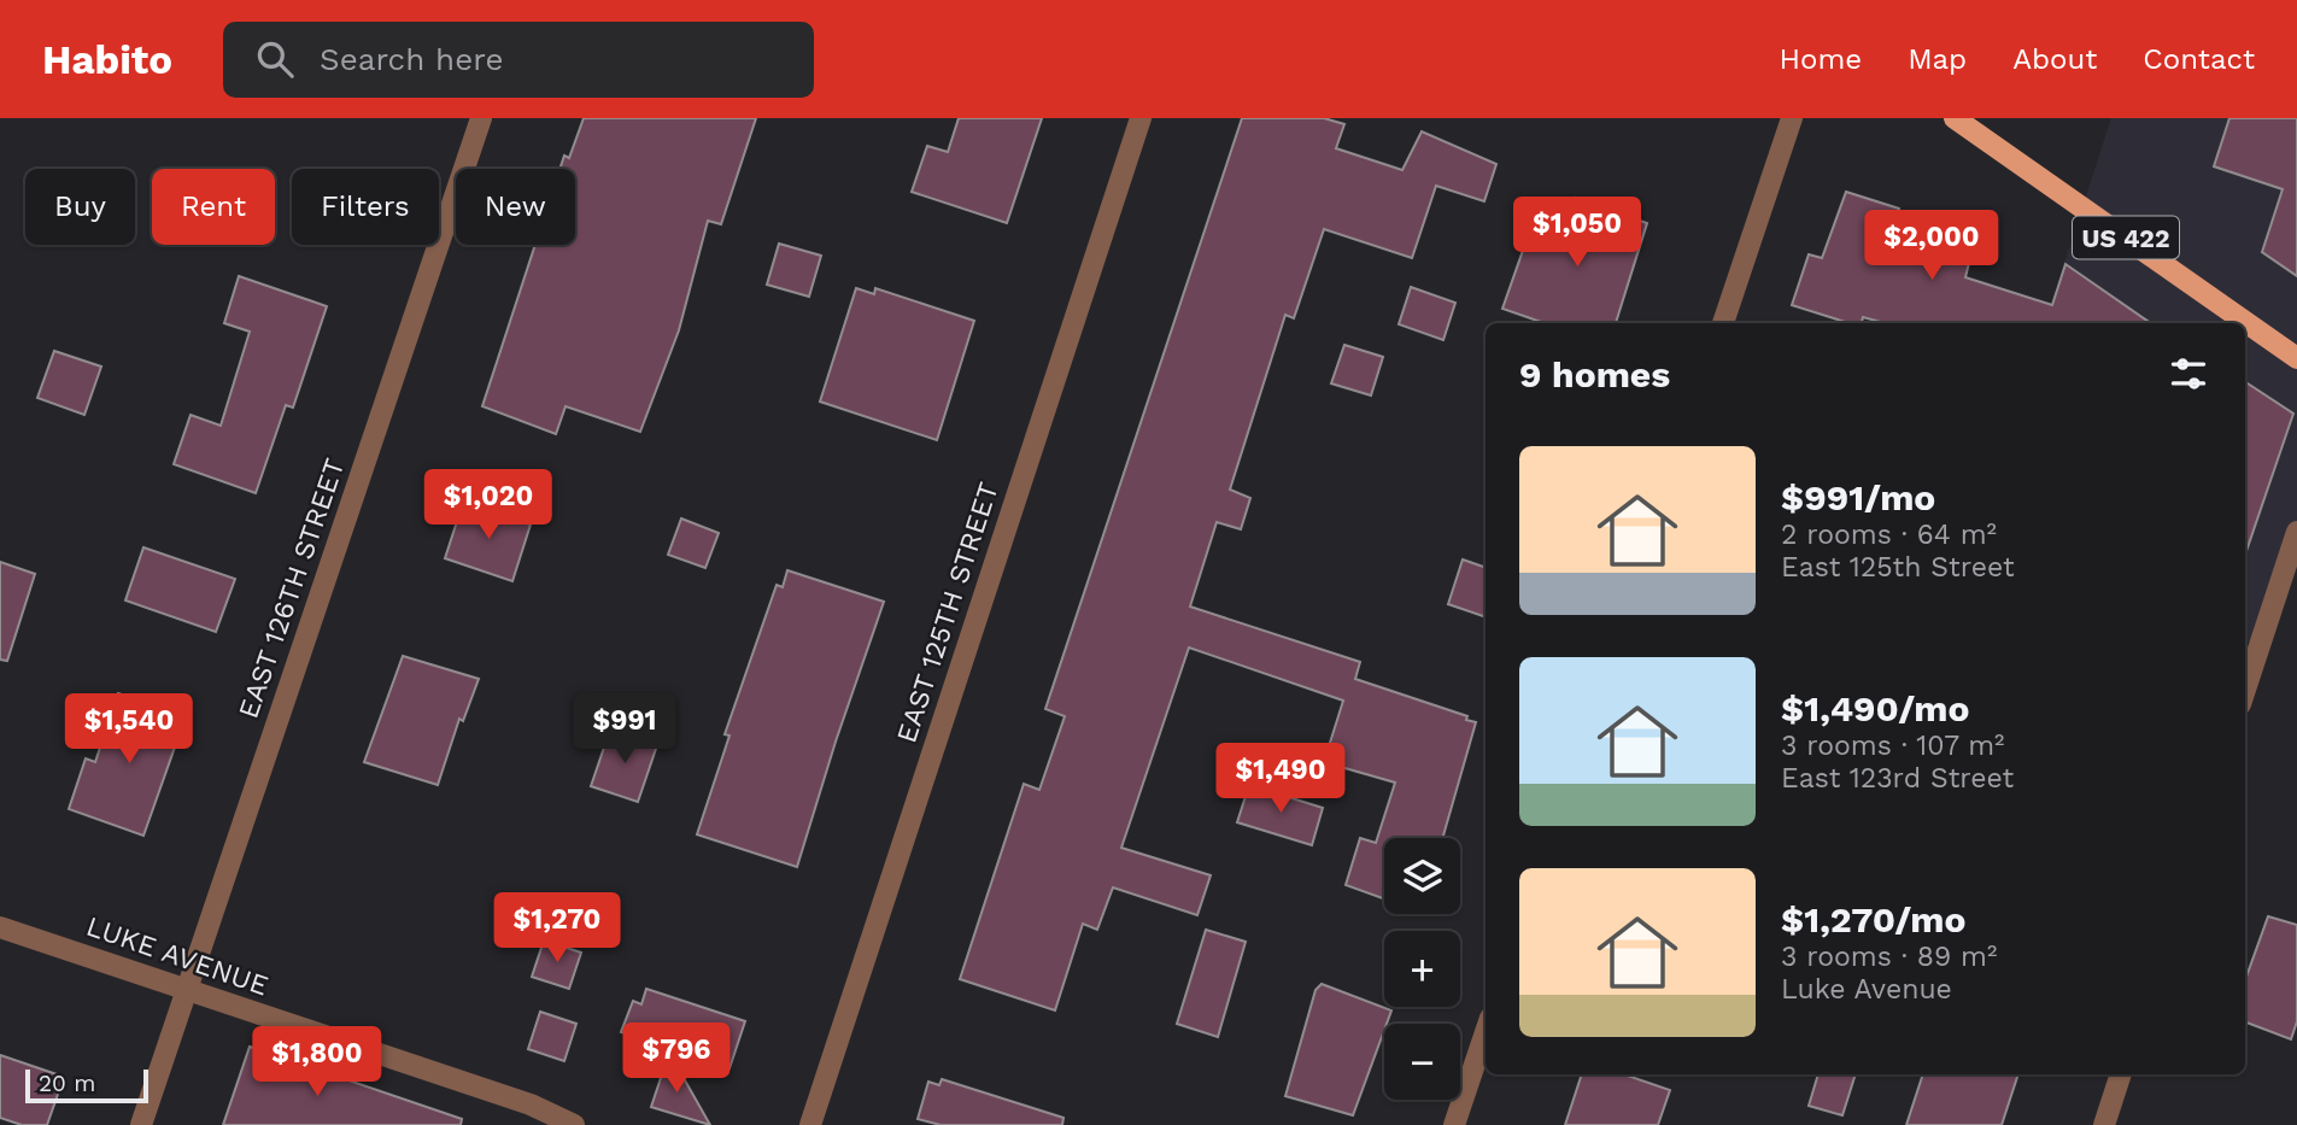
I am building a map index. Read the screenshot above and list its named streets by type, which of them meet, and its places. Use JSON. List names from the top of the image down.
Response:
{
  "streets": {
    "main road": ["US 422"],
    "street": ["EAST 126TH STREET", "EAST 125TH STREET", "LUKE AVENUE"]
  },
  "crossings": [
    ["EAST 126TH STREET", "LUKE AVENUE"]
  ],
  "scale_bar": "20 m",
  "page": {
    "header": "Habito",
    "search": "Search here",
    "nav": [
      "Home",
      "Map",
      "About",
      "Contact"
    ],
    "chip": [
      "Buy",
      "Rent",
      "Filters",
      "New"
    ],
    "price": [
      "$1,050",
      "$2,000",
      "$1,020",
      "$1,540",
      "$991",
      "$1,490",
      "$1,270",
      "$796",
      "$1,800"
    ],
    "heading": "9 homes",
    "list": [
      {
        "name": "$991/mo",
        "note": "2 rooms · 64 m² · East 125th Street"
      },
      {
        "name": "$1,490/mo",
        "note": "3 rooms · 107 m² · East 123rd Street"
      },
      {
        "name": "$1,270/mo",
        "note": "3 rooms · 89 m² · Luke Avenue"
      }
    ],
    "map_buttons": ["+", "−"],
    "scale": "20 m"
  }
}
